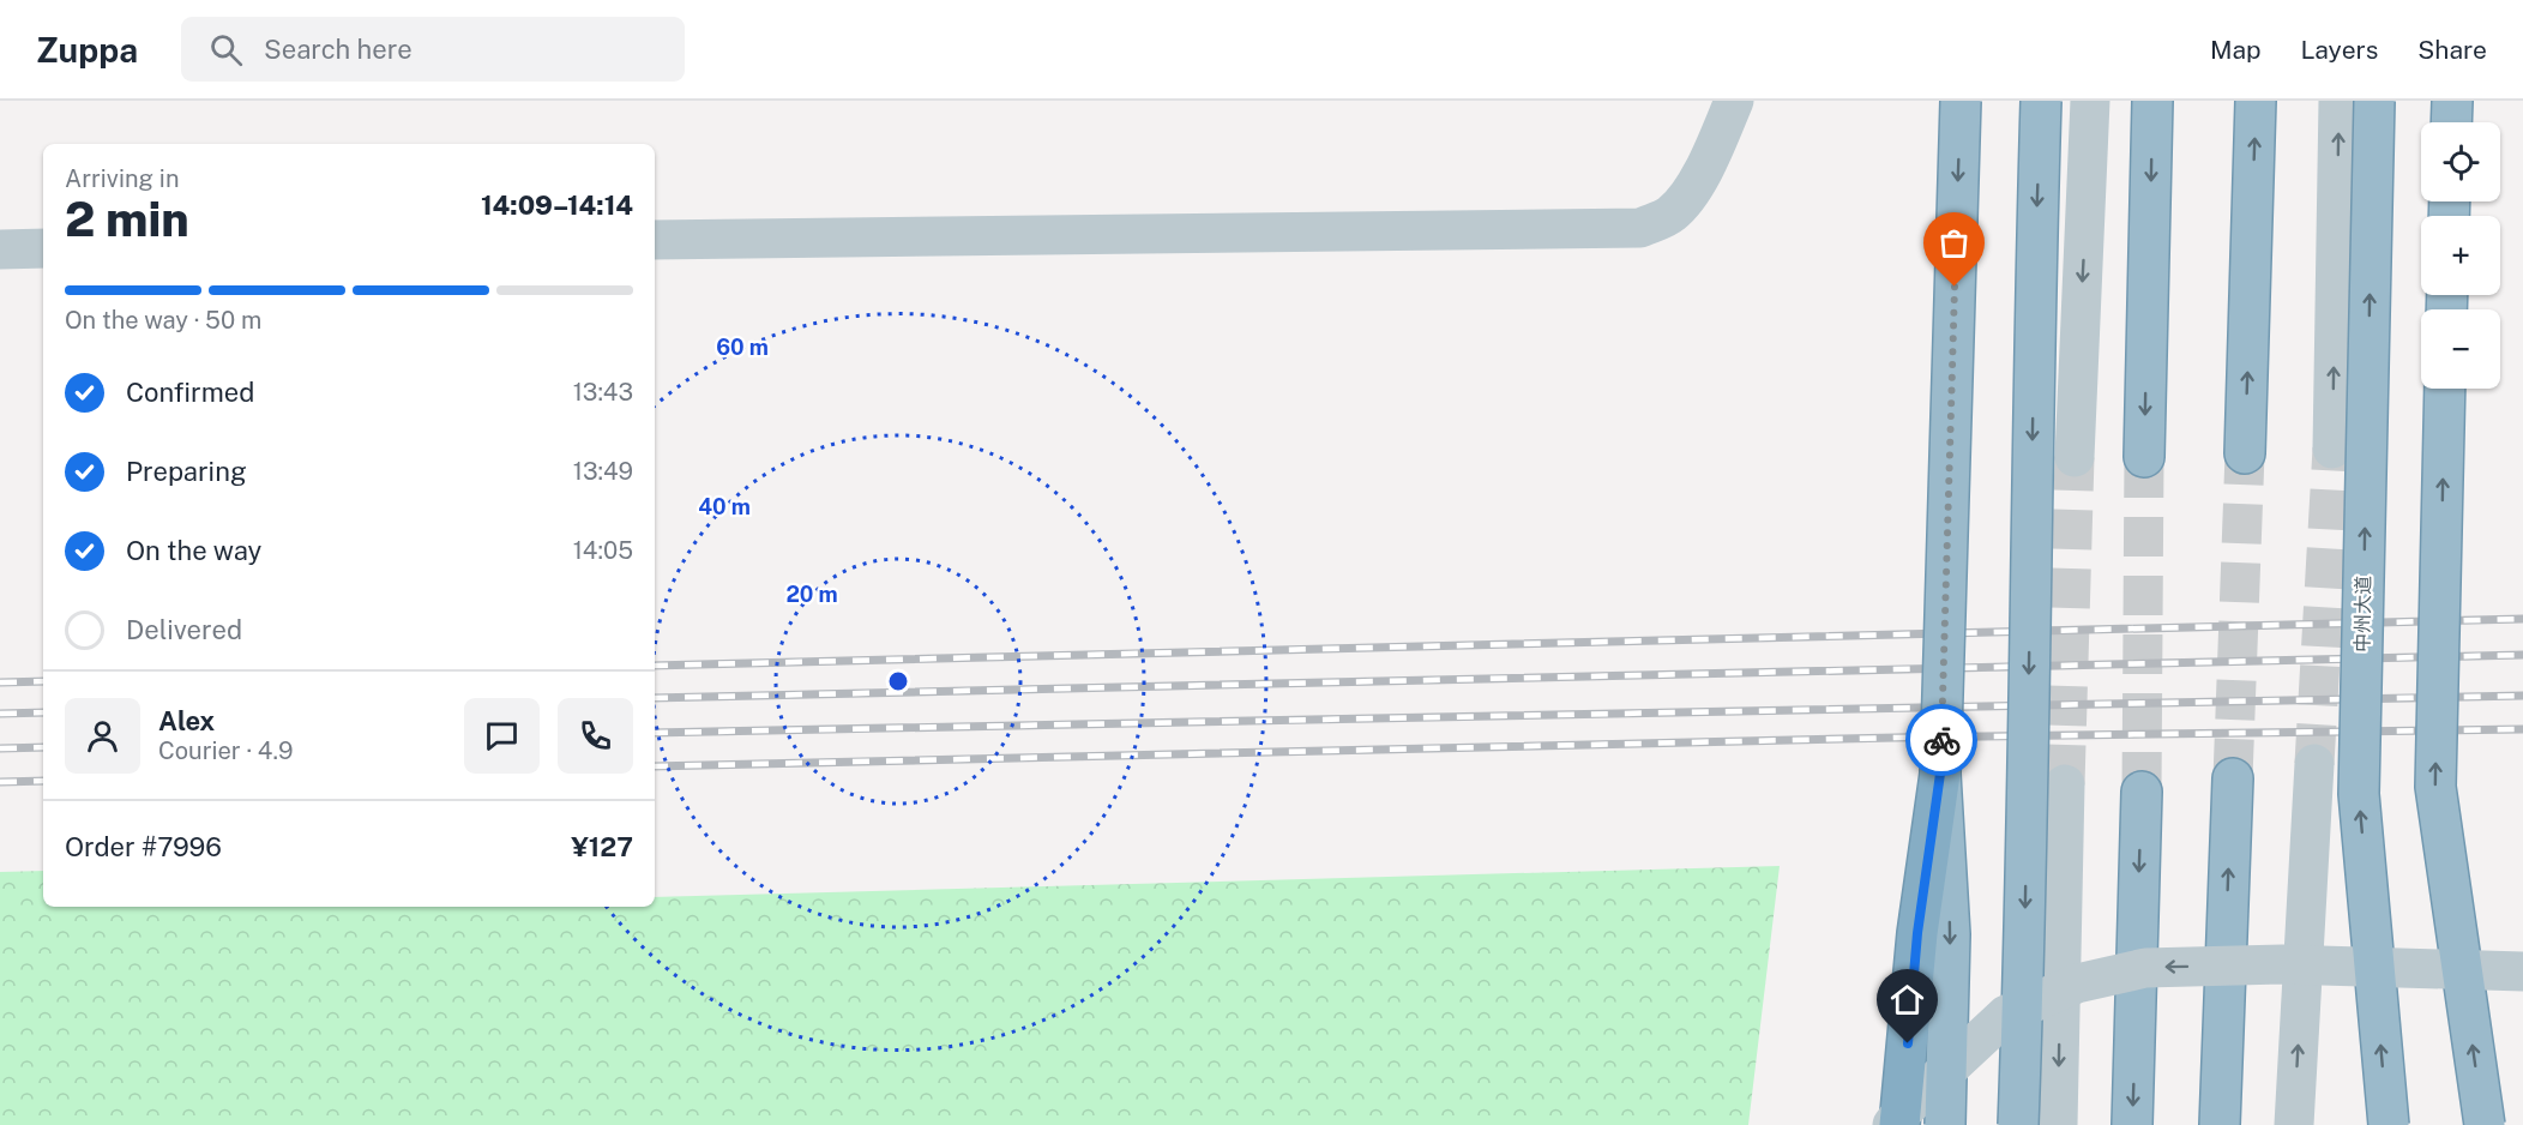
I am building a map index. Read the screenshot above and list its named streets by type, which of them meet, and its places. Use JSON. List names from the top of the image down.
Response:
{
  "streets": {
    "highway": ["中州大道"]
  },
  "page": {
    "header": "Zuppa",
    "search": "Search here",
    "nav": ["Map", "Layers", "Share"],
    "map_buttons": ["+", "−"],
    "heading": ["2 min", "Arriving in", "14:09–14:14"],
    "panel": [
      "Alex",
      "Courier · 4.9",
      "Order #7996",
      "¥127"
    ],
    "bar": "On the way · 50 m",
    "list": [
      ["Confirmed", "13:43"],
      ["Preparing", "13:49"],
      ["On the way", "14:05"],
      "Delivered"
    ]
  },
  "rings": ["60 m", "40 m", "20 m"]
}
